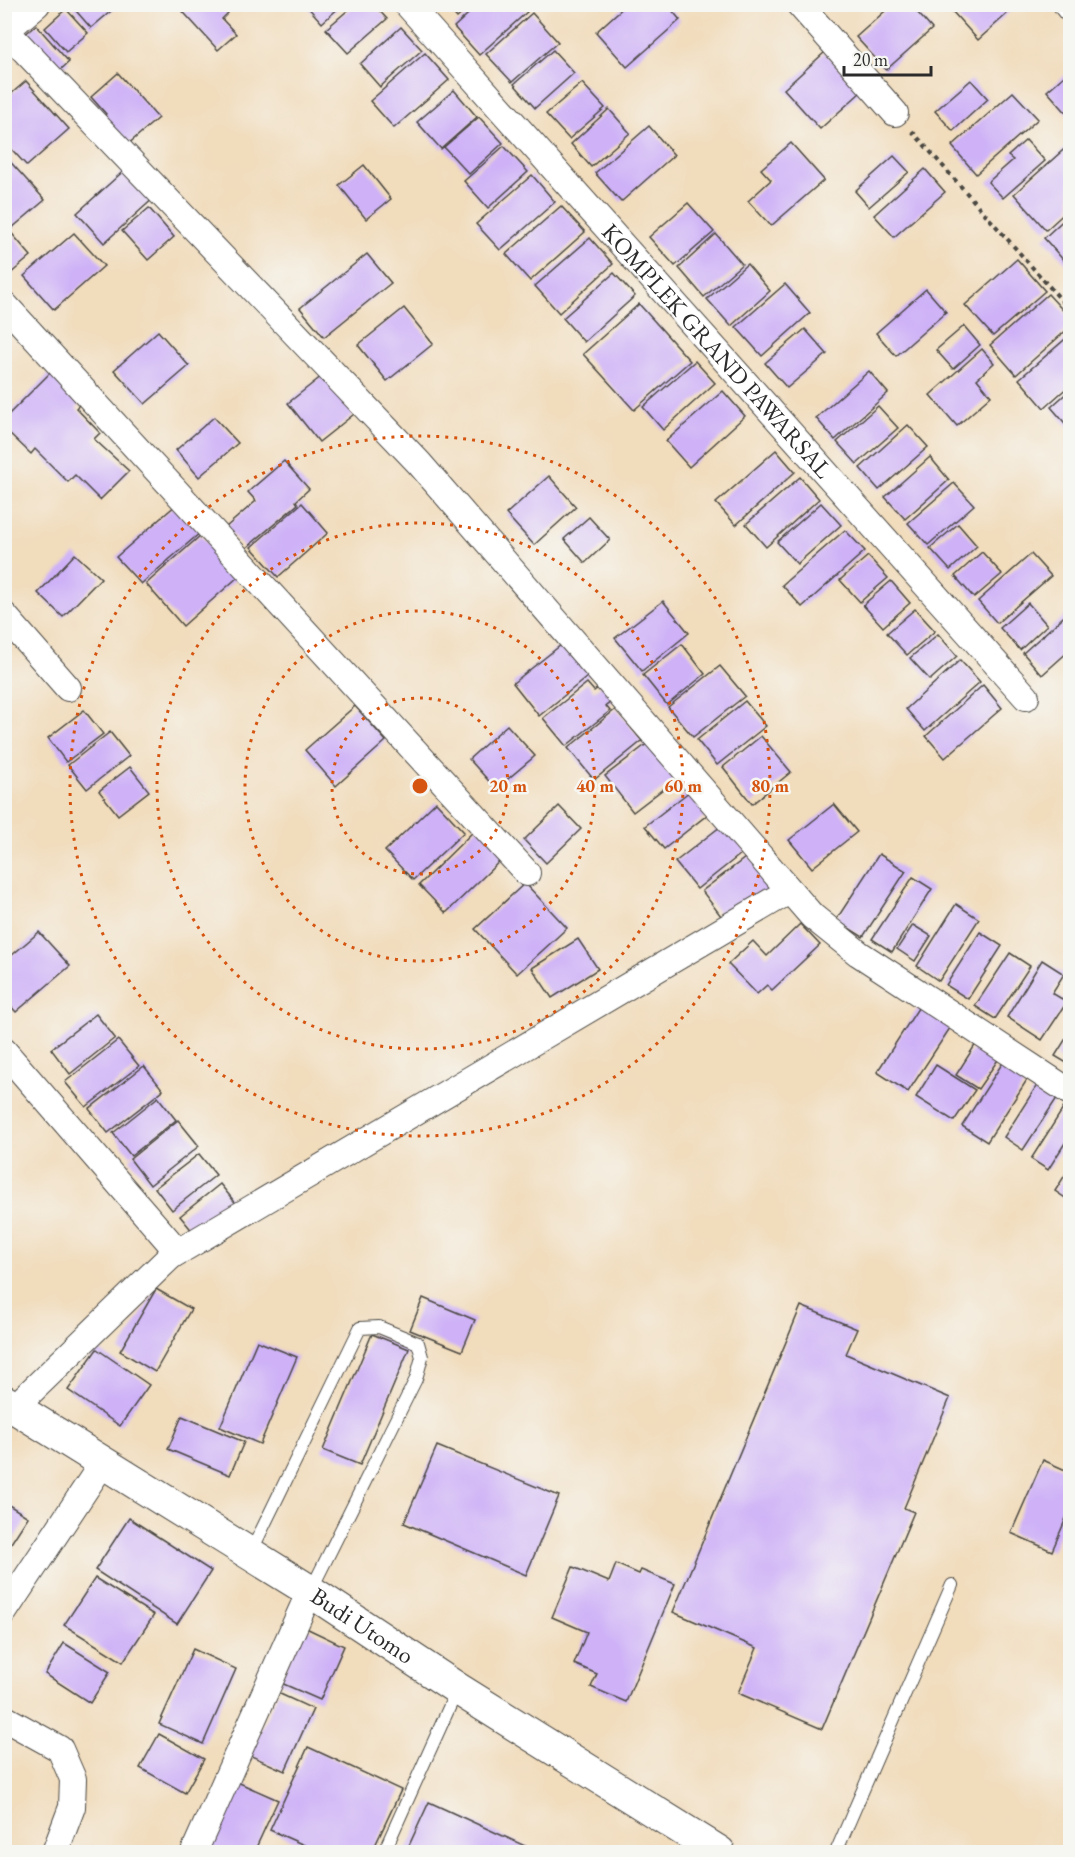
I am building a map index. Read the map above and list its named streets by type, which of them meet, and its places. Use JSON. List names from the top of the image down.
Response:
{
  "streets": {
    "street": ["KOMPLEK GRAND PAWARSAL", "Budi Utomo"]
  },
  "scale_bar": "20 m",
  "rings": [
    "20 m",
    "40 m",
    "60 m",
    "80 m"
  ]
}
